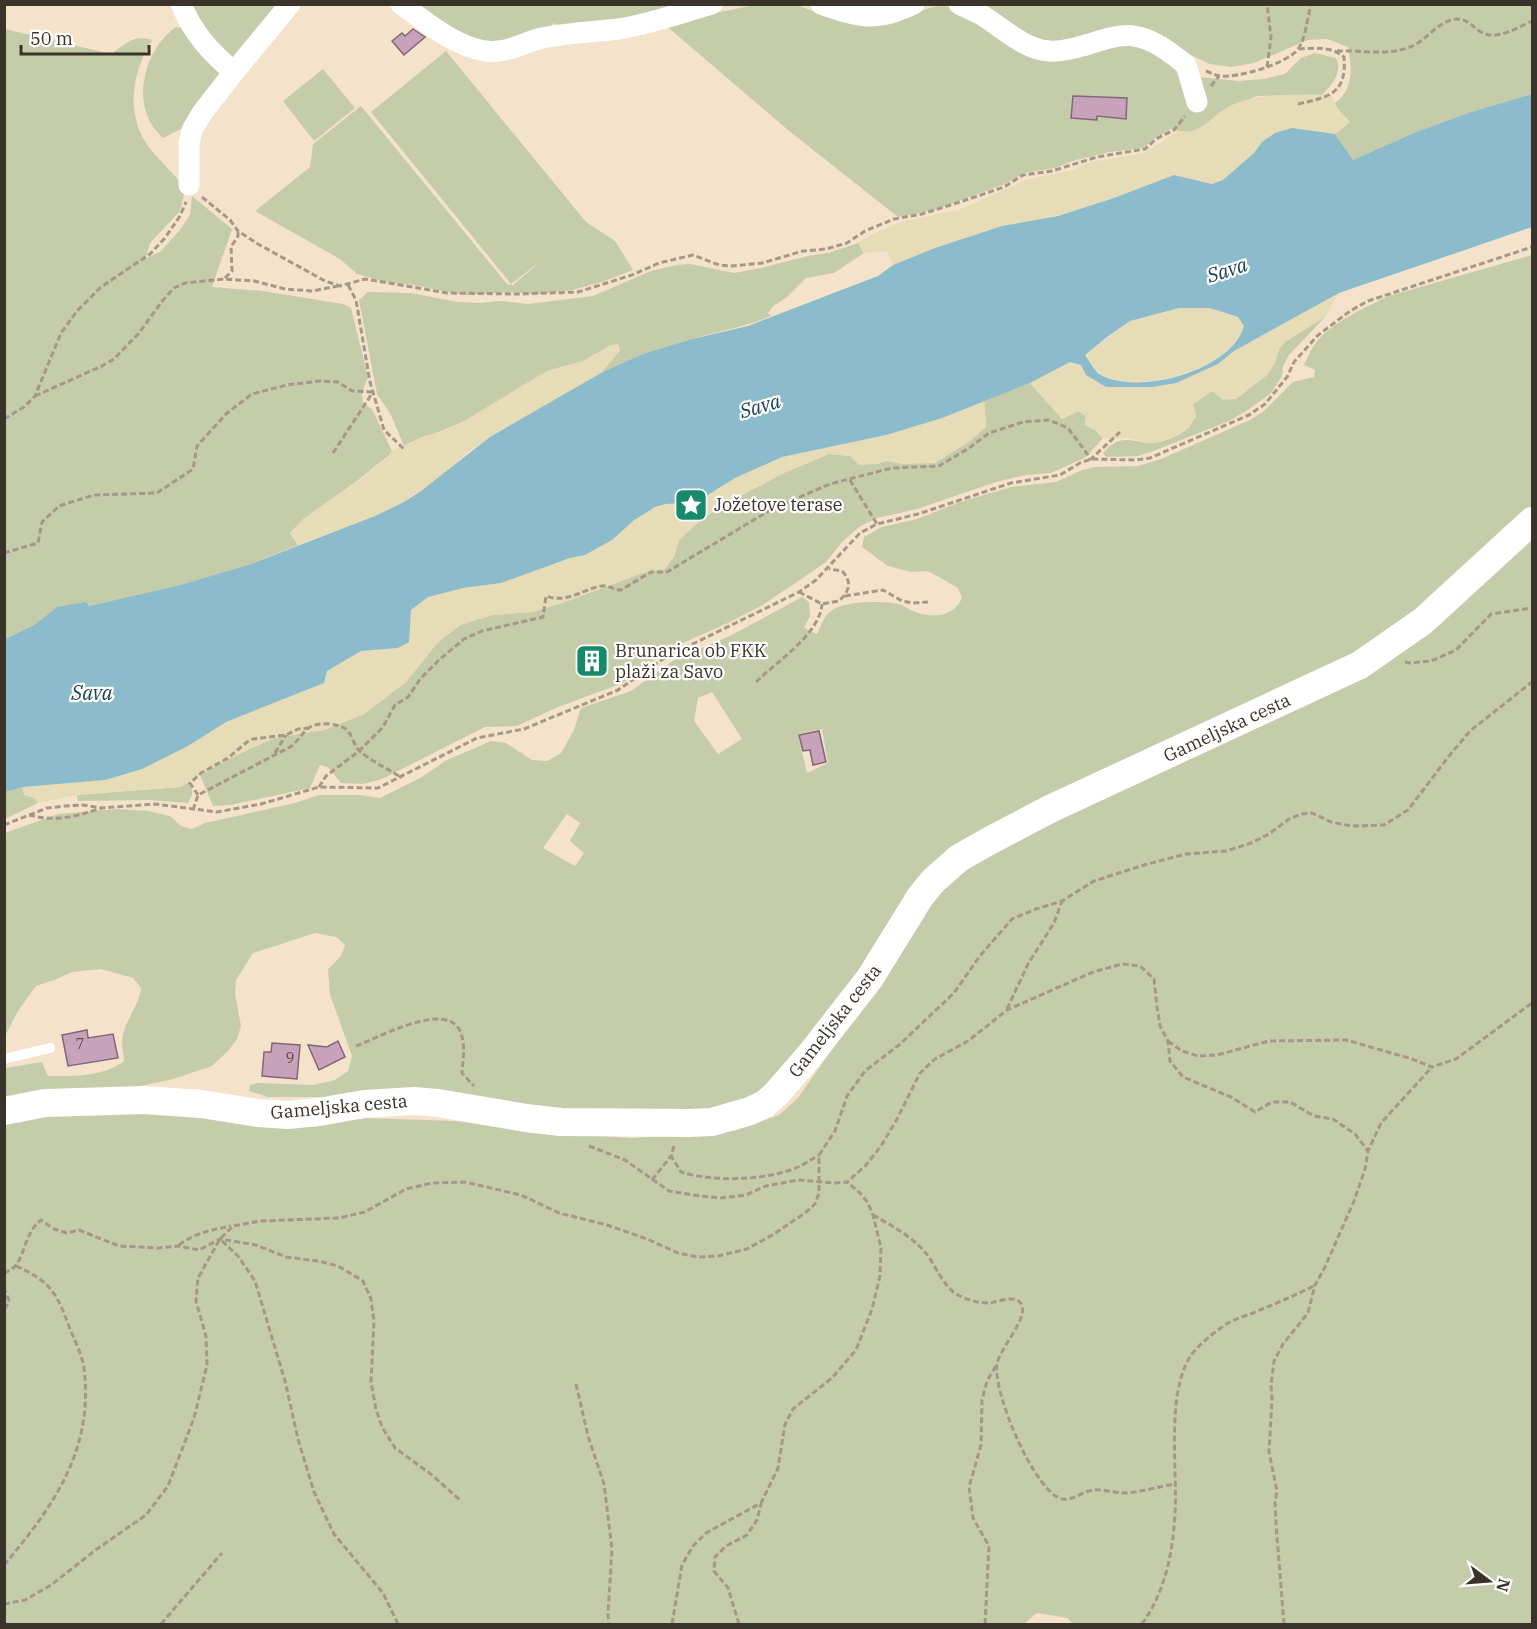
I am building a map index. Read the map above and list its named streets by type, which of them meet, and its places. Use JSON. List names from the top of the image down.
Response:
{
  "streets": {
    "street": ["Gameljska cesta"]
  },
  "water": ["Sava"],
  "places": {
    "place": ["Jožetove terase"],
    "building": ["Brunarica ob FKK plaži za Savo"]
  },
  "house_numbers": ["7", "9"],
  "scale_bar": "50 m",
  "north": "right"
}
